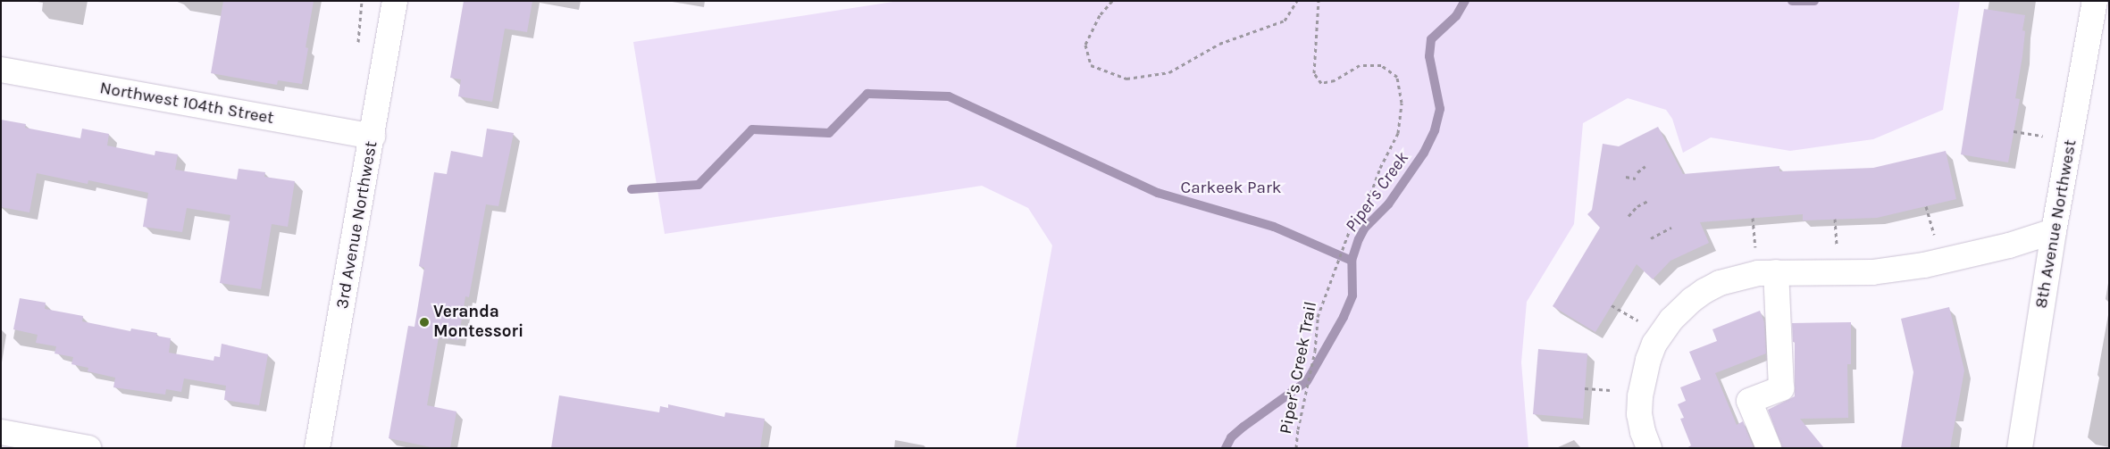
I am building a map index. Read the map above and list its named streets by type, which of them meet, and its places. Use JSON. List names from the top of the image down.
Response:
{
  "streets": {
    "street": ["Northwest 104th Street", "8th Avenue Northwest", "3rd Avenue Northwest"],
    "path": ["Piper's Creek Trail"]
  },
  "crossings": [
    ["Northwest 104th Street", "3rd Avenue Northwest"]
  ],
  "water": ["Piper's Creek"],
  "parks": ["Carkeek Park"],
  "places": ["Veranda Montessori"]
}
